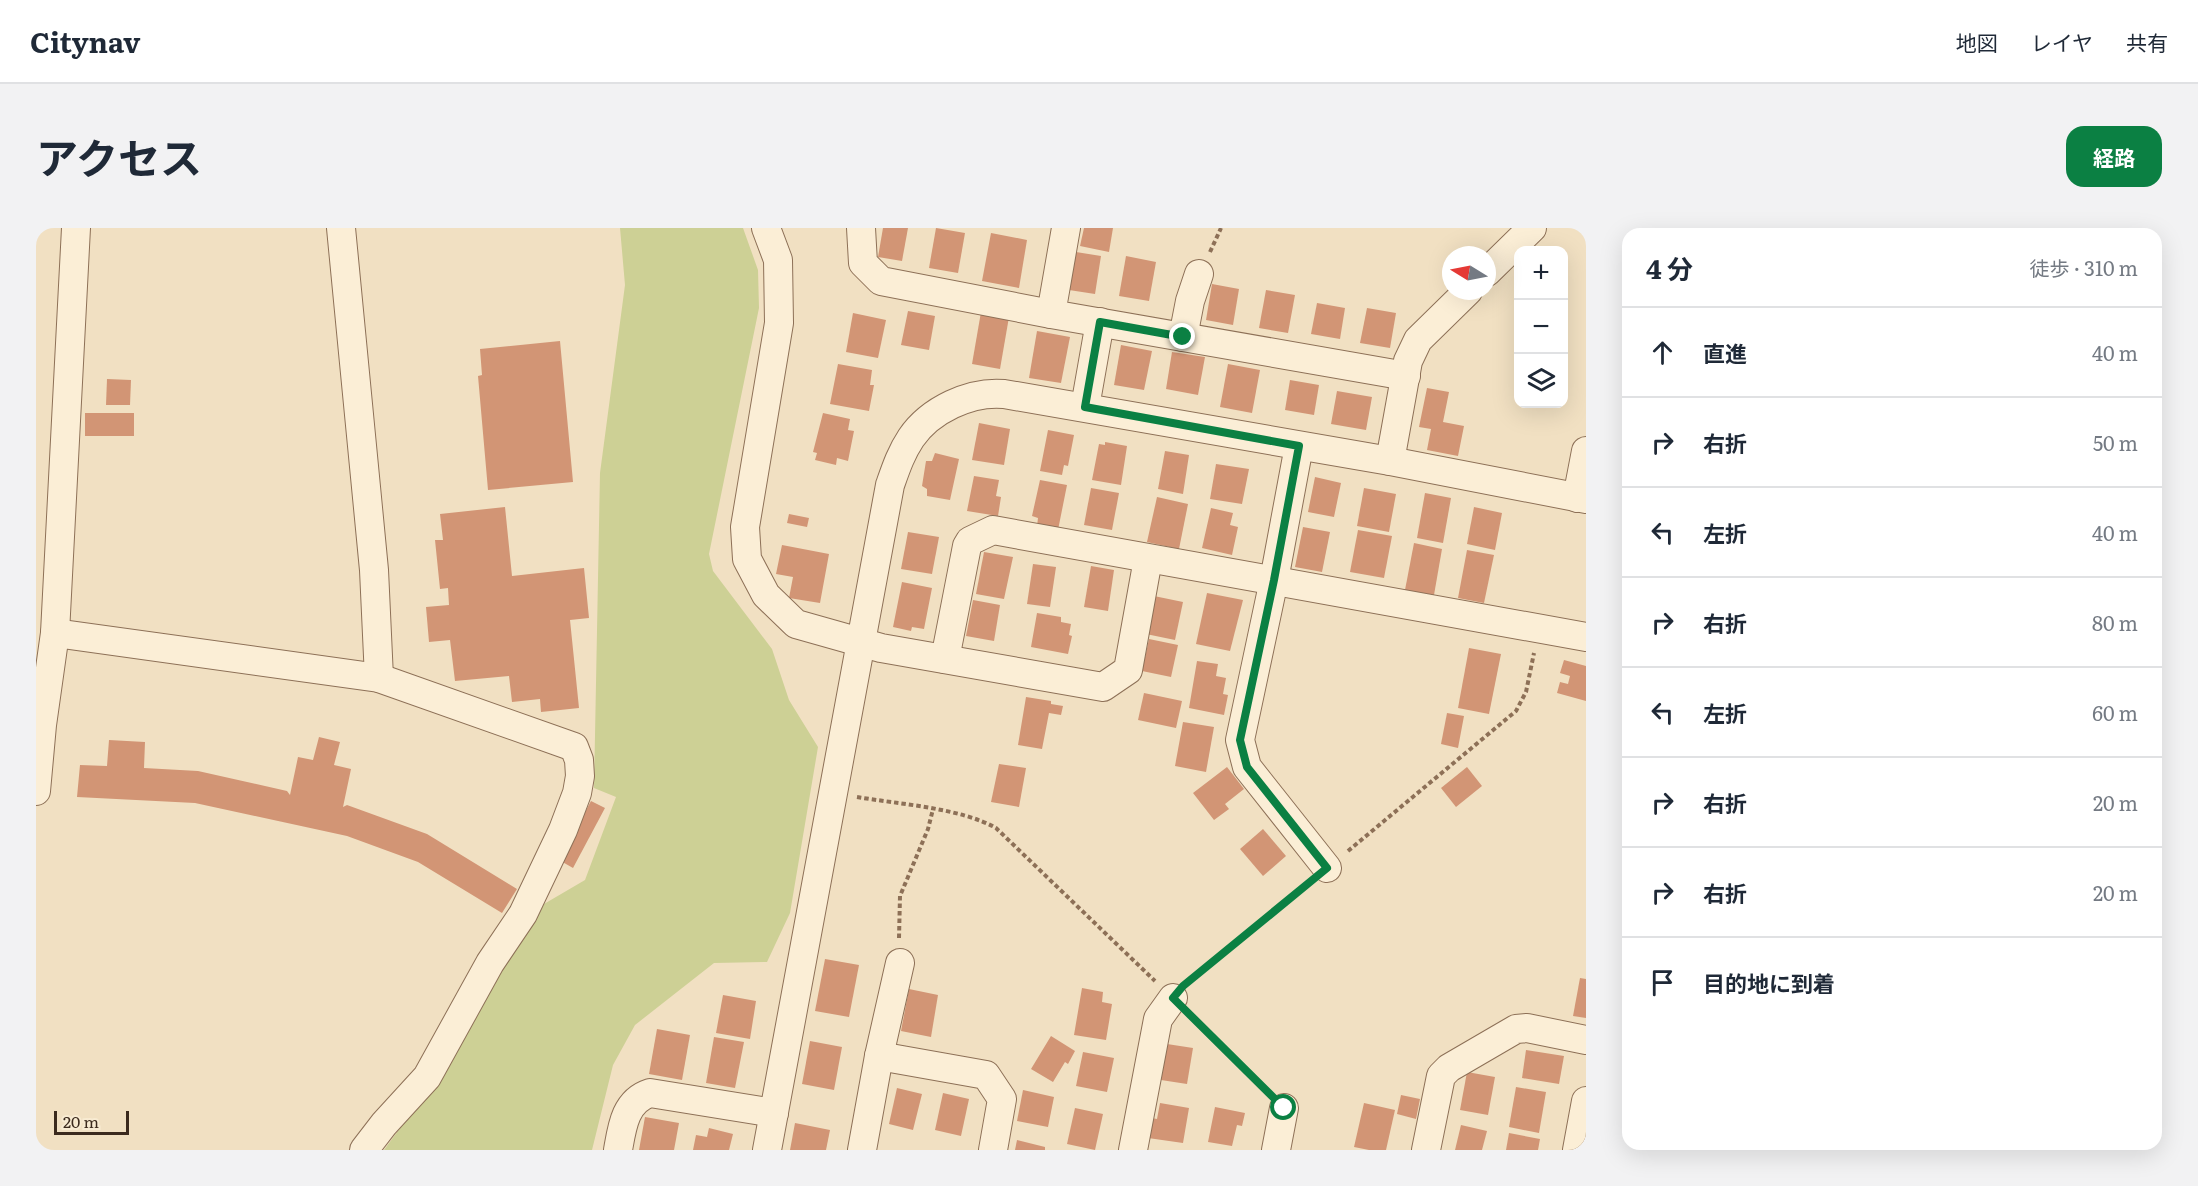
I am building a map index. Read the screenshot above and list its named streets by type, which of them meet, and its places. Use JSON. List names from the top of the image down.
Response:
{
  "scale_bar": "20 m",
  "north": "left",
  "page": {
    "header": "Citynav",
    "nav": ["地図", "レイヤ", "共有"],
    "title": "アクセス",
    "buttons": "経路",
    "heading": ["4 分", "徒歩 · 310 m"],
    "map_buttons": ["+", "−"],
    "list": [
      ["直進", "40 m"],
      ["右折", "50 m"],
      ["左折", "40 m"],
      ["右折", "80 m"],
      ["左折", "60 m"],
      ["右折", "20 m"],
      ["右折", "20 m"],
      "目的地に到着"
    ],
    "scale": "20 m"
  }
}
